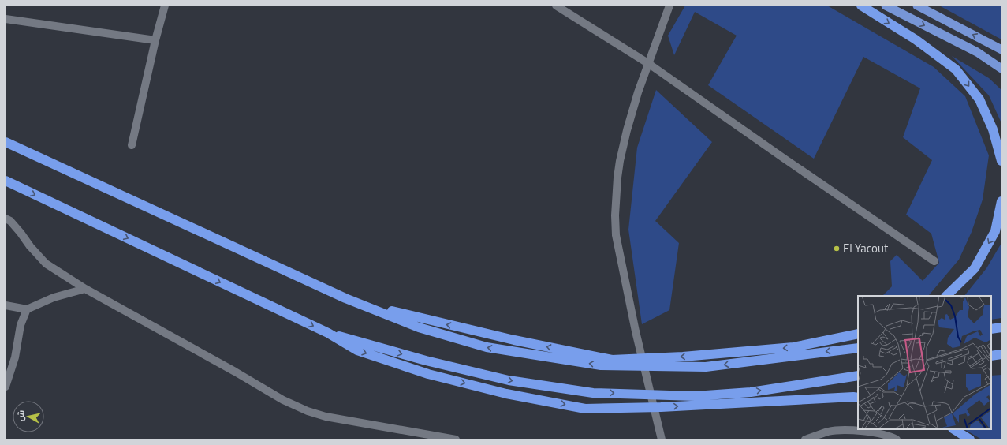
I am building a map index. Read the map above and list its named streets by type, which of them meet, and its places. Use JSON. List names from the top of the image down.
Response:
{
  "places": ["El Yacout"],
  "north": "left"
}
